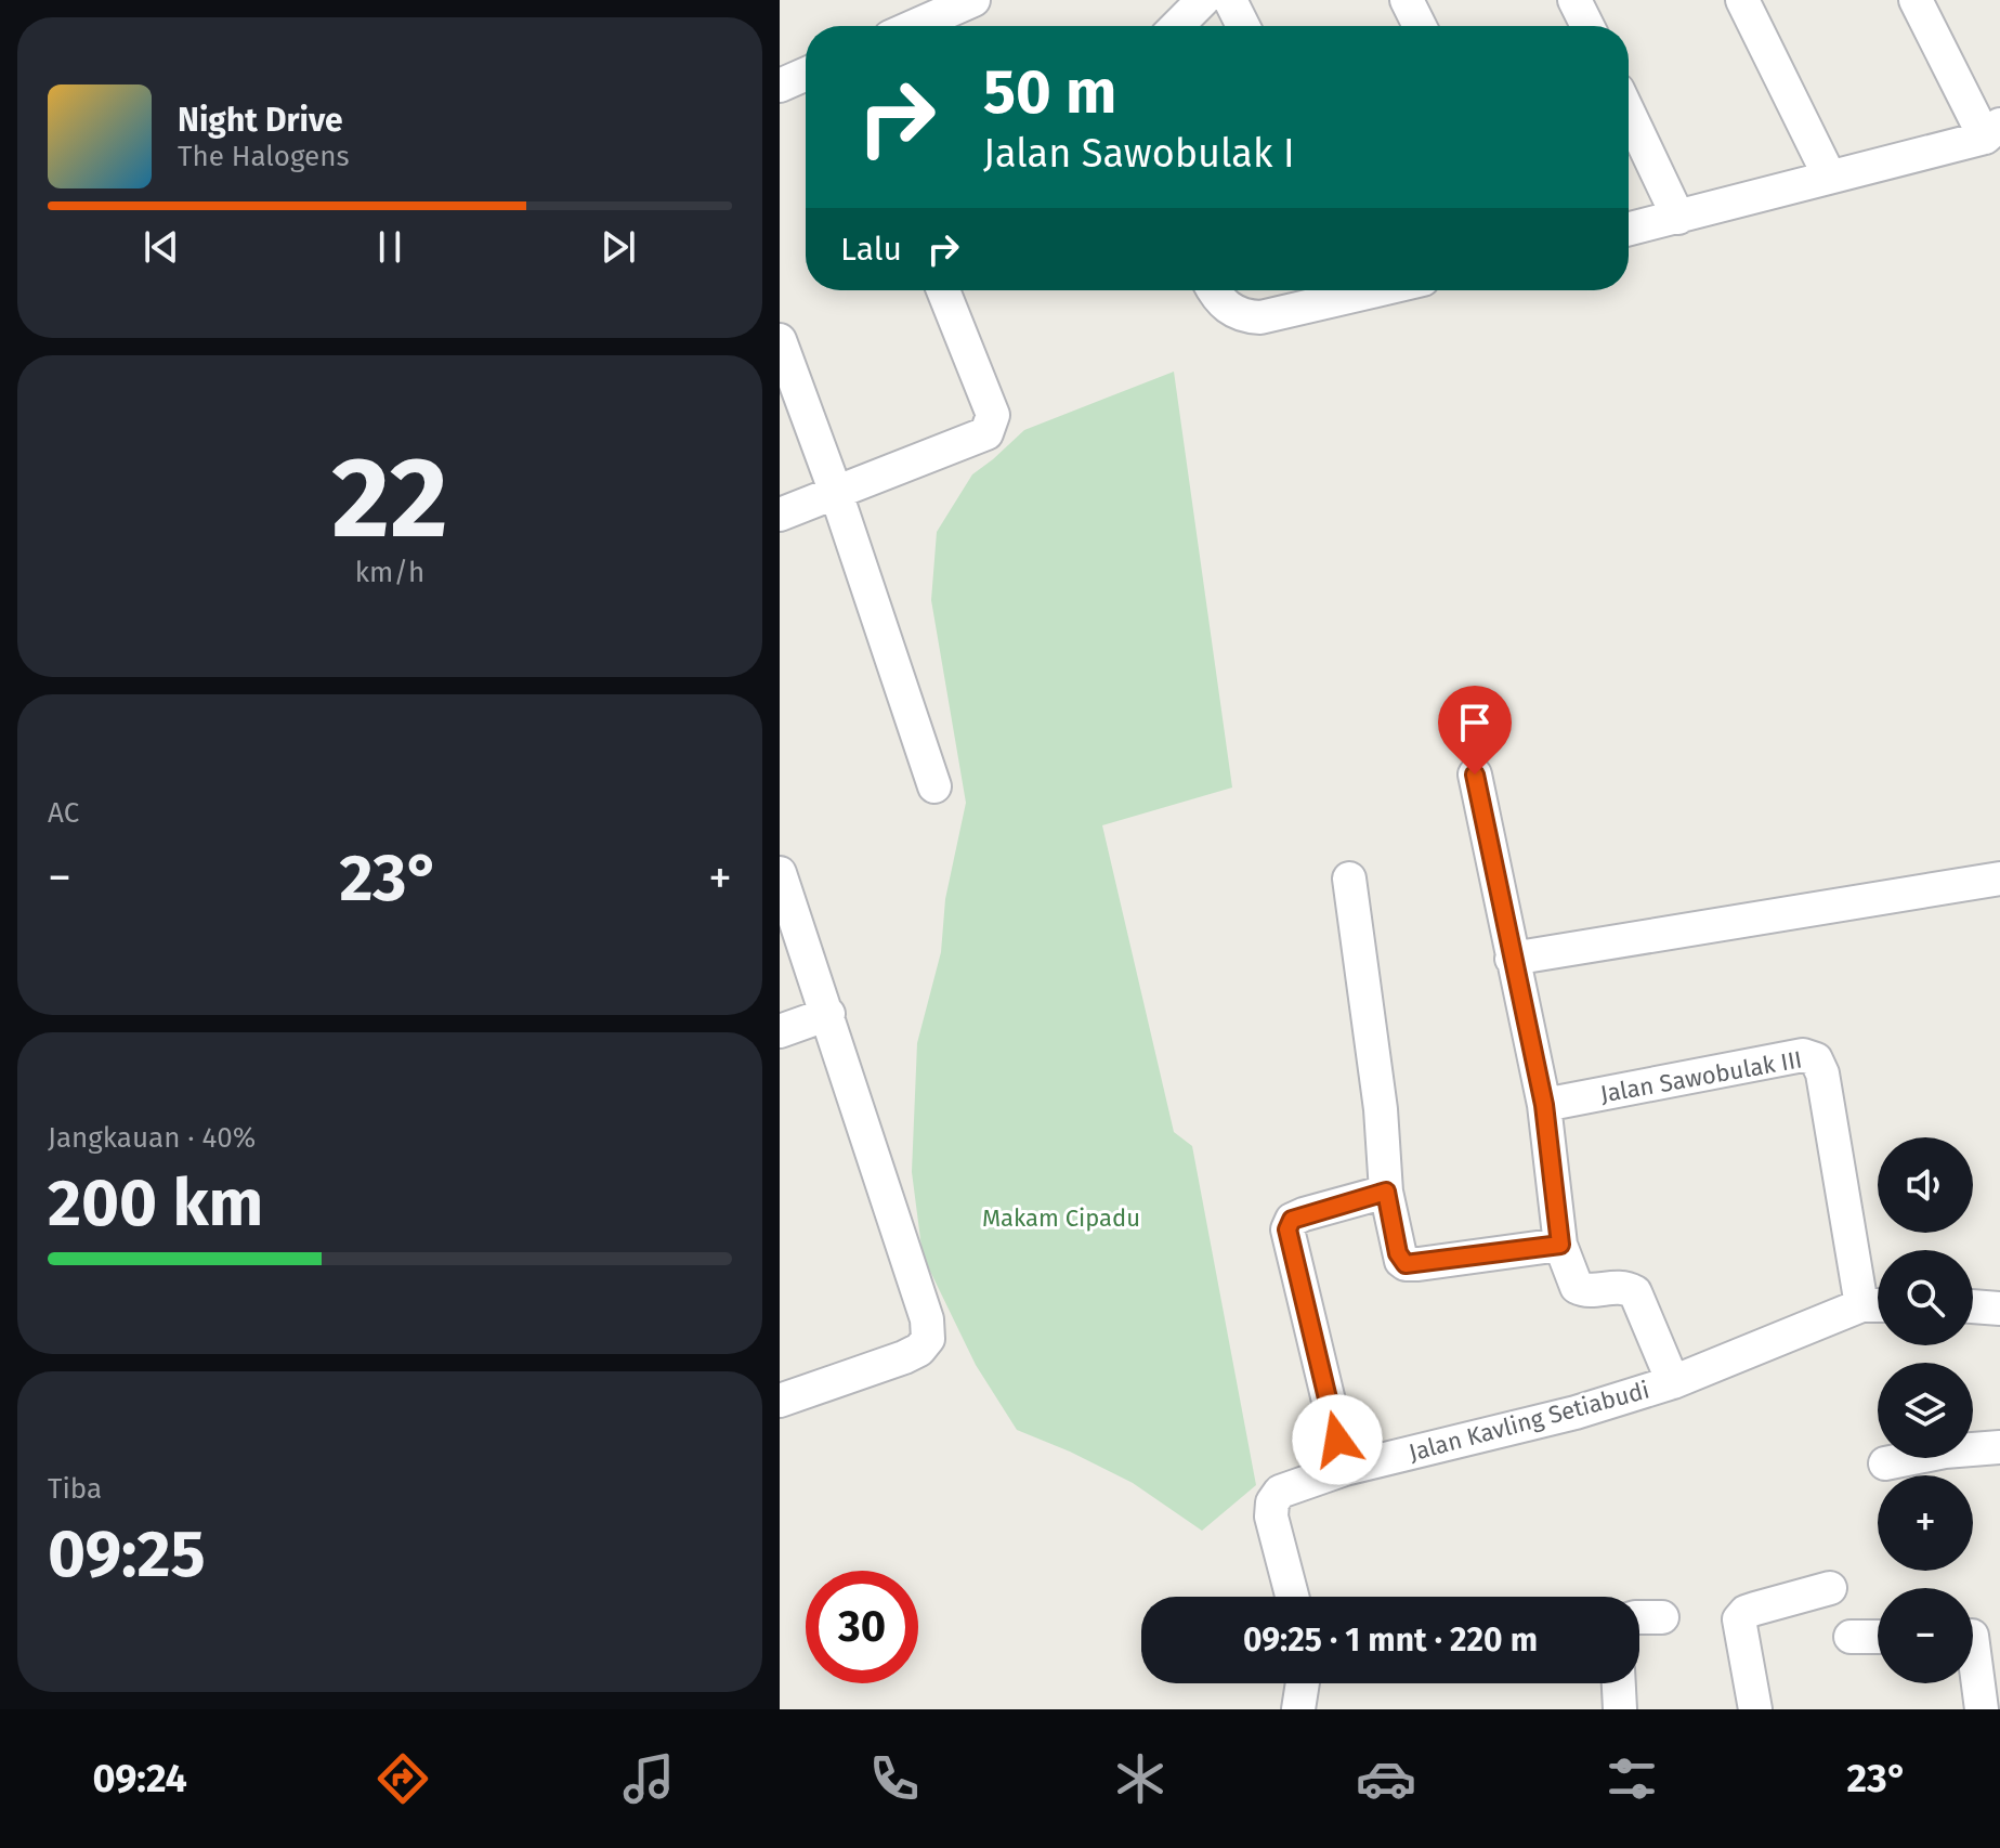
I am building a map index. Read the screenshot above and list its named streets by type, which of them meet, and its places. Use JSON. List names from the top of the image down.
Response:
{
  "streets": {
    "street": ["Jalan Sawobulak III", "Jalan Kavling Setiabudi"]
  },
  "crossings": [
    ["Jalan Sawobulak III", "Jalan Kavling Setiabudi"]
  ],
  "parks": ["Makam Cipadu"],
  "page": {
    "turn": ["50 m", "Jalan Sawobulak I"],
    "song": ["Night Drive", "The Halogens"],
    "then": "Lalu",
    "tile": [
      ["22", "km/h"],
      "AC",
      ["Jangkauan · 40%", "200 km"],
      ["Tiba", "09:25"]
    ],
    "heat": ["−", "23°", "+"],
    "map_buttons": ["+", "−"],
    "limit": "30",
    "trip": "09:25 · 1 mnt · 220 m",
    "tabs": ["09:24", "23°"]
  }
}
